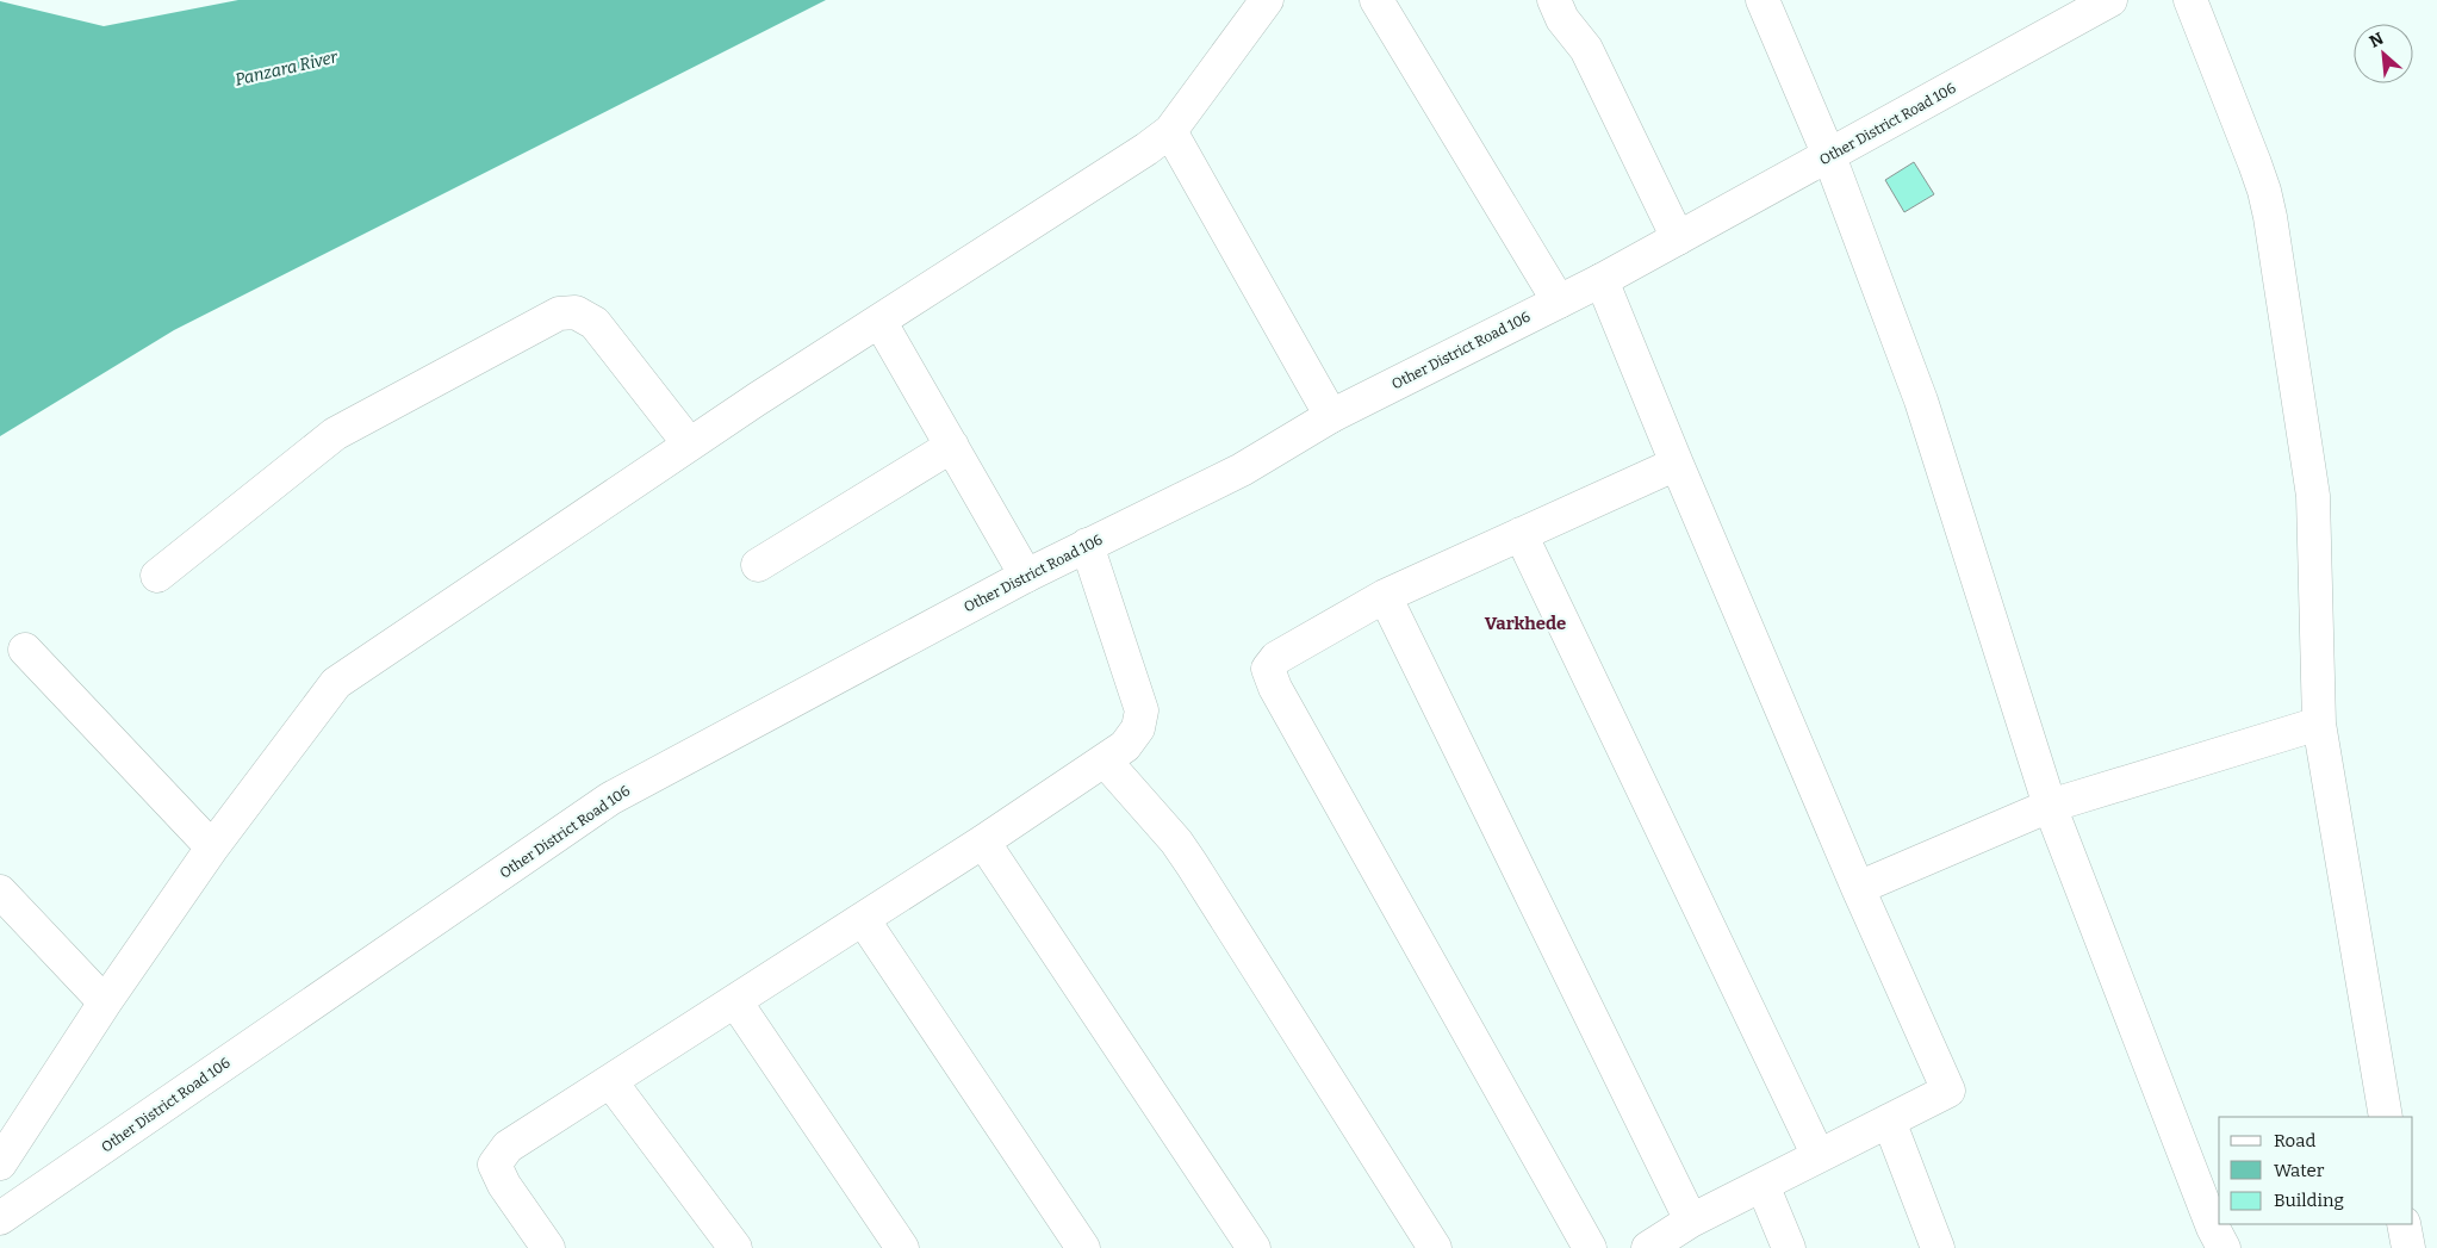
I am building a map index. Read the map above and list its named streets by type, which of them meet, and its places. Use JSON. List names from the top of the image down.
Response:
{
  "streets": {
    "street": ["Other District Road 106"]
  },
  "districts": ["Varkhede"],
  "water": ["Panzara River"],
  "legend": ["Road", "Water", "Building"],
  "north": "top left"
}
